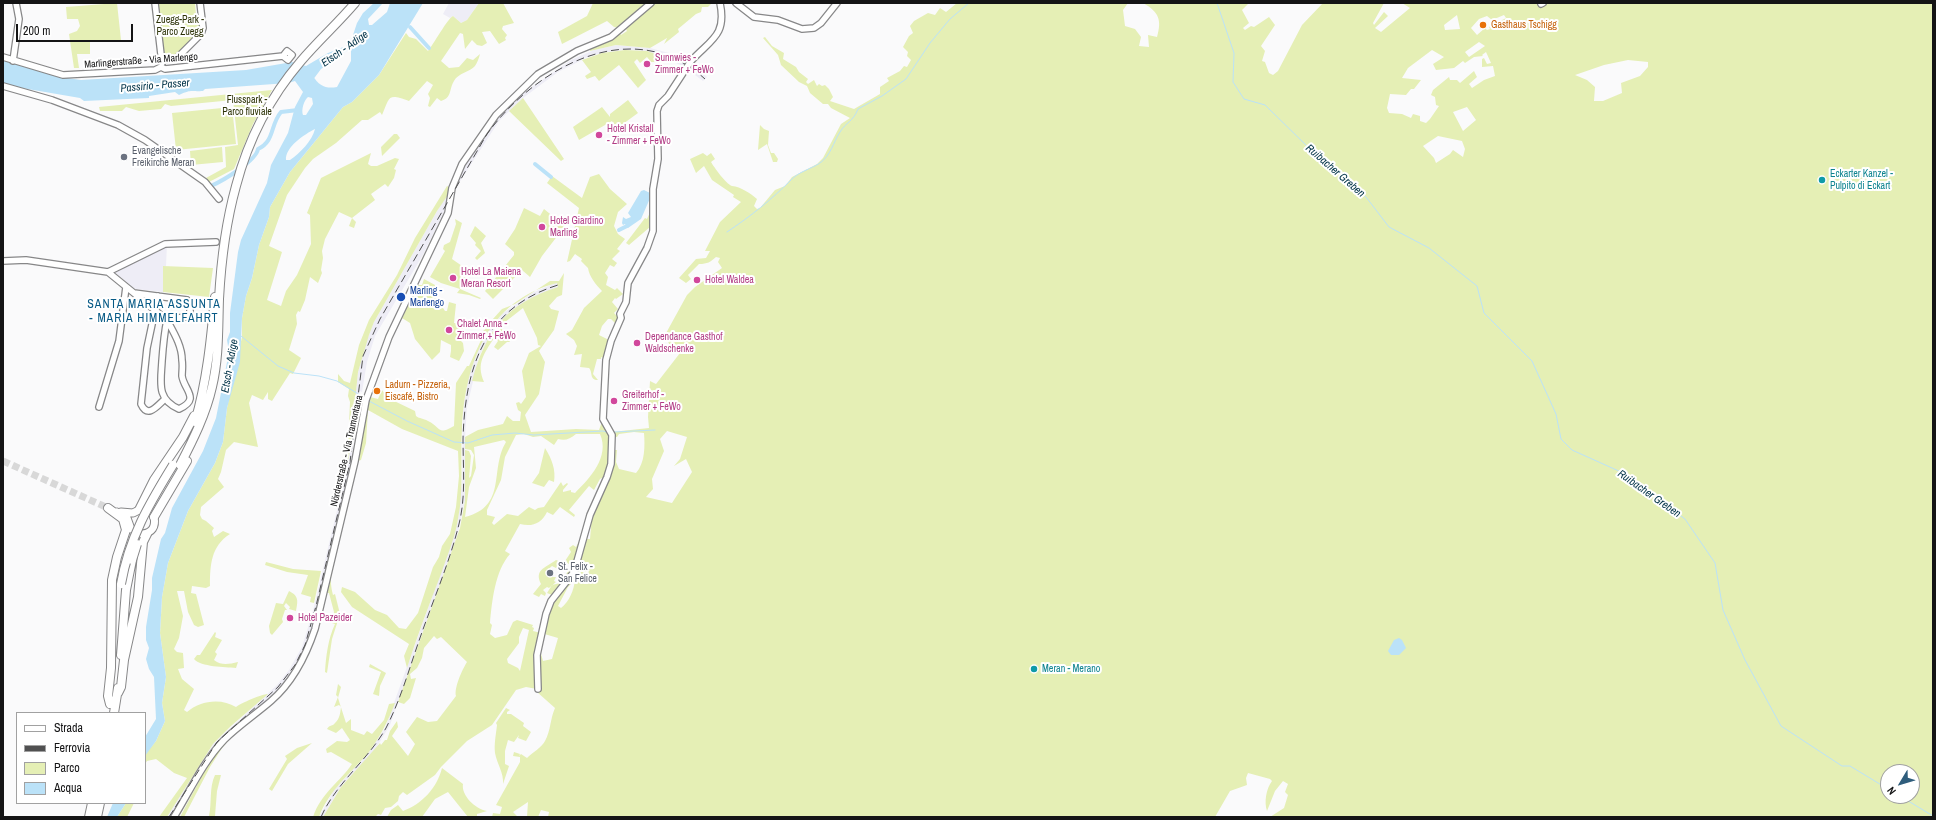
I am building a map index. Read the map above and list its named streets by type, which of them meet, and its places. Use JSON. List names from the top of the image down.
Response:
{
  "streets": {
    "street": ["Marlingerstraße - Via Marlengo", "Nörderstraße - Via Tramontana"]
  },
  "districts": ["SANTA MARIA ASSUNTA - MARIA HIMMELFAHRT"],
  "water": ["Etsch - Adige", "Passirio - Passer", "Ruibacher Greben"],
  "parks": ["Zuegg-Park - Parco Zuegg", "Flusspark - Parco fluviale"],
  "places": [
    "Gasthaus Tschigg",
    "Sunnwies - Zimmer + FeWo",
    "Hotel Kristall - Zimmer + FeWo",
    "Evangelische Freikirche Meran",
    "Eckarter Kanzel - Pulpito di Eckart",
    "Hotel Giardino Marling",
    "Hotel La Maiena Meran Resort",
    "Hotel Waldea",
    "Marling - Marlengo",
    "Chalet Anna - Zimmer + FeWo",
    "Dependance Gasthof Waldschenke",
    "Ladurn - Pizzeria, Eiscafé, Bistro",
    "Greiterhof - Zimmer + FeWo",
    "St. Felix - San Felice",
    "Hotel Pazeider",
    "Meran - Merano"
  ],
  "legend": [
    "Strada",
    "Ferrovia",
    "Parco",
    "Acqua"
  ],
  "scale_bar": "200 m",
  "north": "bottom left"
}
